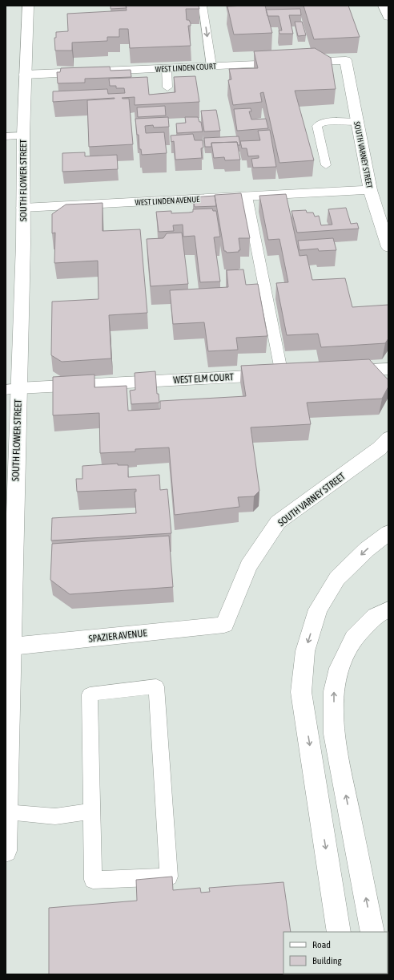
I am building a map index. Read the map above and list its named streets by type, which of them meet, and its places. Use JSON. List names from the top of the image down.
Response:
{
  "streets": {
    "main road": [
      "WEST LINDEN COURT",
      "SOUTH VARNEY STREET",
      "SOUTH FLOWER STREET",
      "WEST LINDEN AVENUE",
      "WEST ELM COURT",
      "SPAZIER AVENUE"
    ]
  },
  "crossings": [
    ["WEST LINDEN COURT", "SOUTH VARNEY STREET"],
    ["WEST LINDEN COURT", "SOUTH FLOWER STREET"],
    ["SOUTH VARNEY STREET", "WEST LINDEN AVENUE"],
    ["SOUTH VARNEY STREET", "SPAZIER AVENUE"],
    ["SOUTH FLOWER STREET", "WEST LINDEN AVENUE"],
    ["SOUTH FLOWER STREET", "WEST ELM COURT"],
    ["SOUTH FLOWER STREET", "SPAZIER AVENUE"]
  ],
  "legend": ["Road", "Building"]
}
